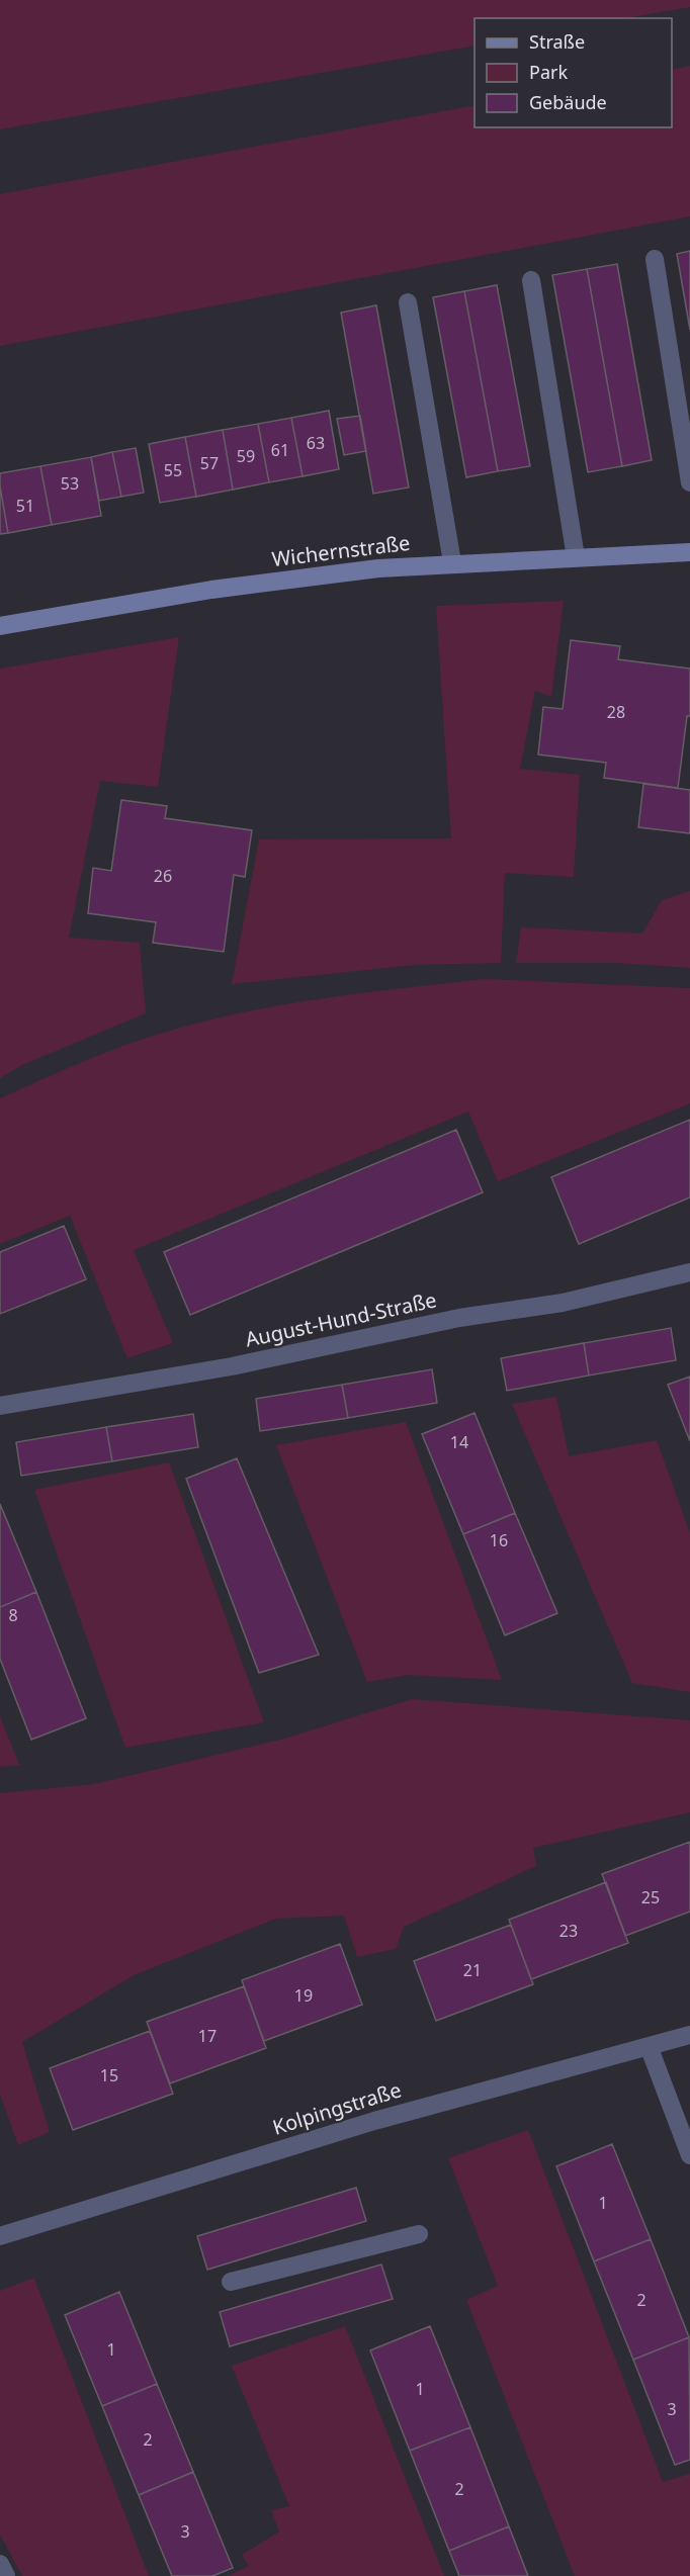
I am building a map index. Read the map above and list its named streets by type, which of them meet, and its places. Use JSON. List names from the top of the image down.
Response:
{
  "streets": {
    "street": ["Wichernstraße", "August-Hund-Straße", "Kolpingstraße"]
  },
  "house_numbers": [
    "63",
    "61",
    "59",
    "57",
    "55",
    "53",
    "51",
    "28",
    "26",
    "14",
    "16",
    "8",
    "25",
    "23",
    "21",
    "19",
    "17",
    "15",
    "1",
    "2",
    "1",
    "1",
    "3",
    "2",
    "2",
    "3"
  ],
  "legend": ["Straße", "Park", "Gebäude"]
}
